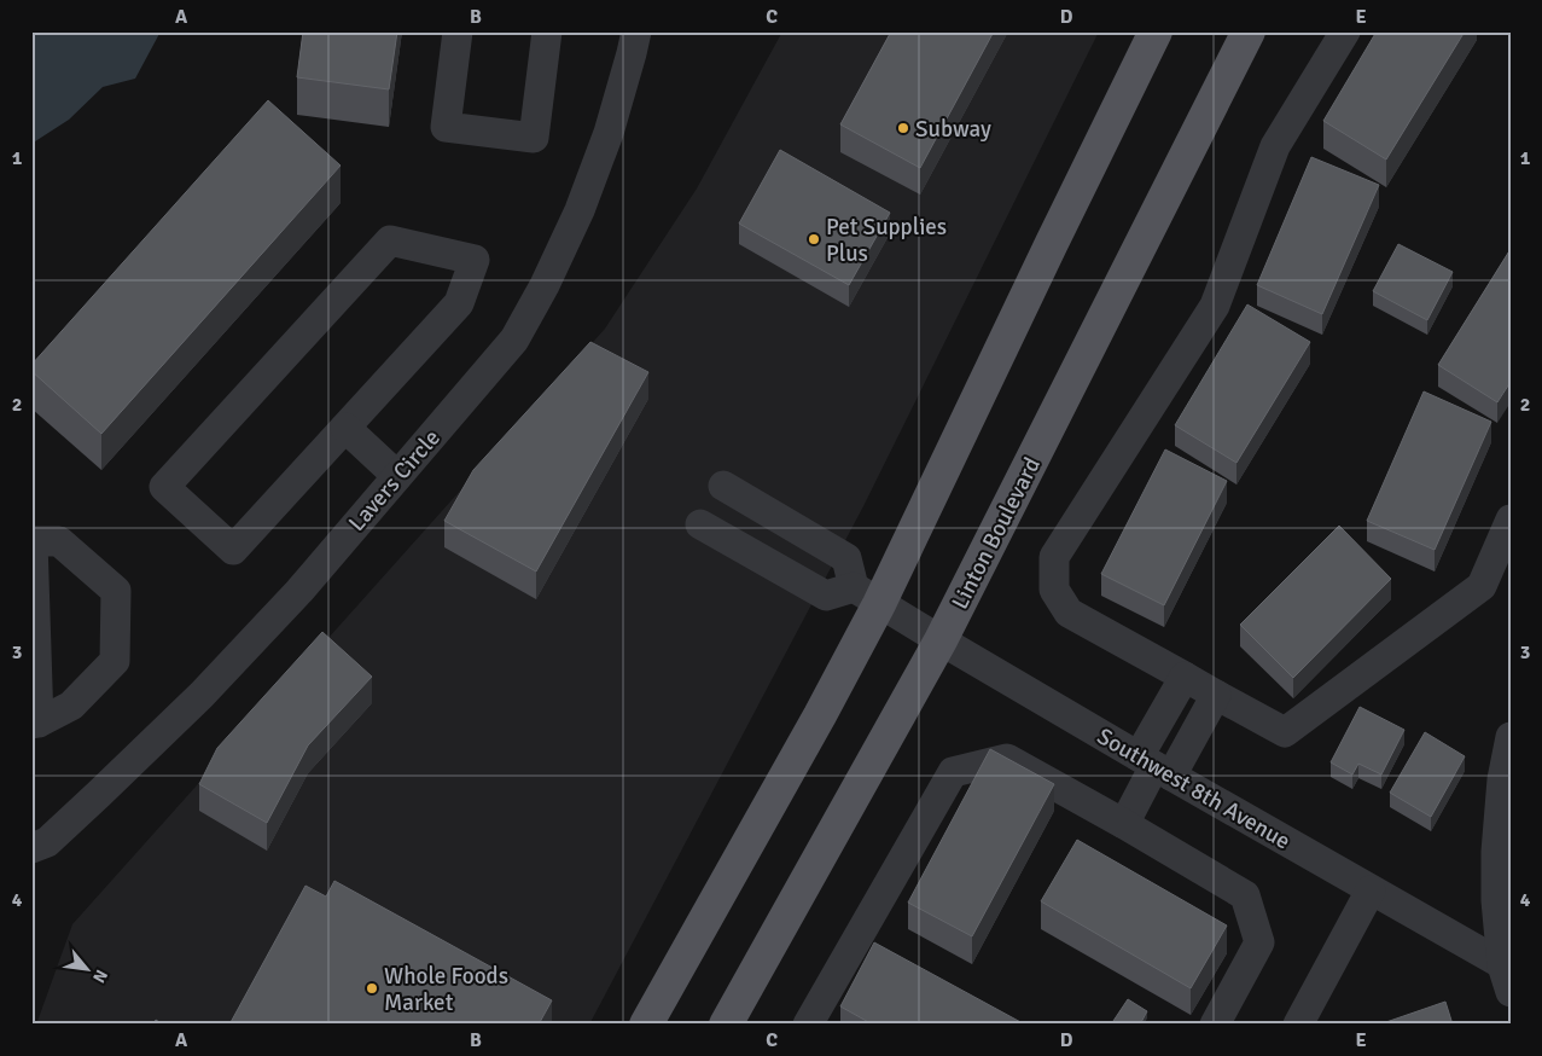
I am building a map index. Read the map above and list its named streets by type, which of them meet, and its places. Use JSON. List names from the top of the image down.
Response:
{
  "streets": {
    "main road": ["Linton Boulevard"],
    "street": ["Lavers Circle", "Southwest 8th Avenue"]
  },
  "crossings": [
    ["Linton Boulevard", "Southwest 8th Avenue"]
  ],
  "places": ["Subway", "Pet Supplies Plus", "Whole Foods Market"],
  "north": "bottom right",
  "grid": {
    "columns": [
      "A",
      "B",
      "C",
      "D",
      "E"
    ],
    "rows": [
      "1",
      "2",
      "3",
      "4"
    ]
  }
}
